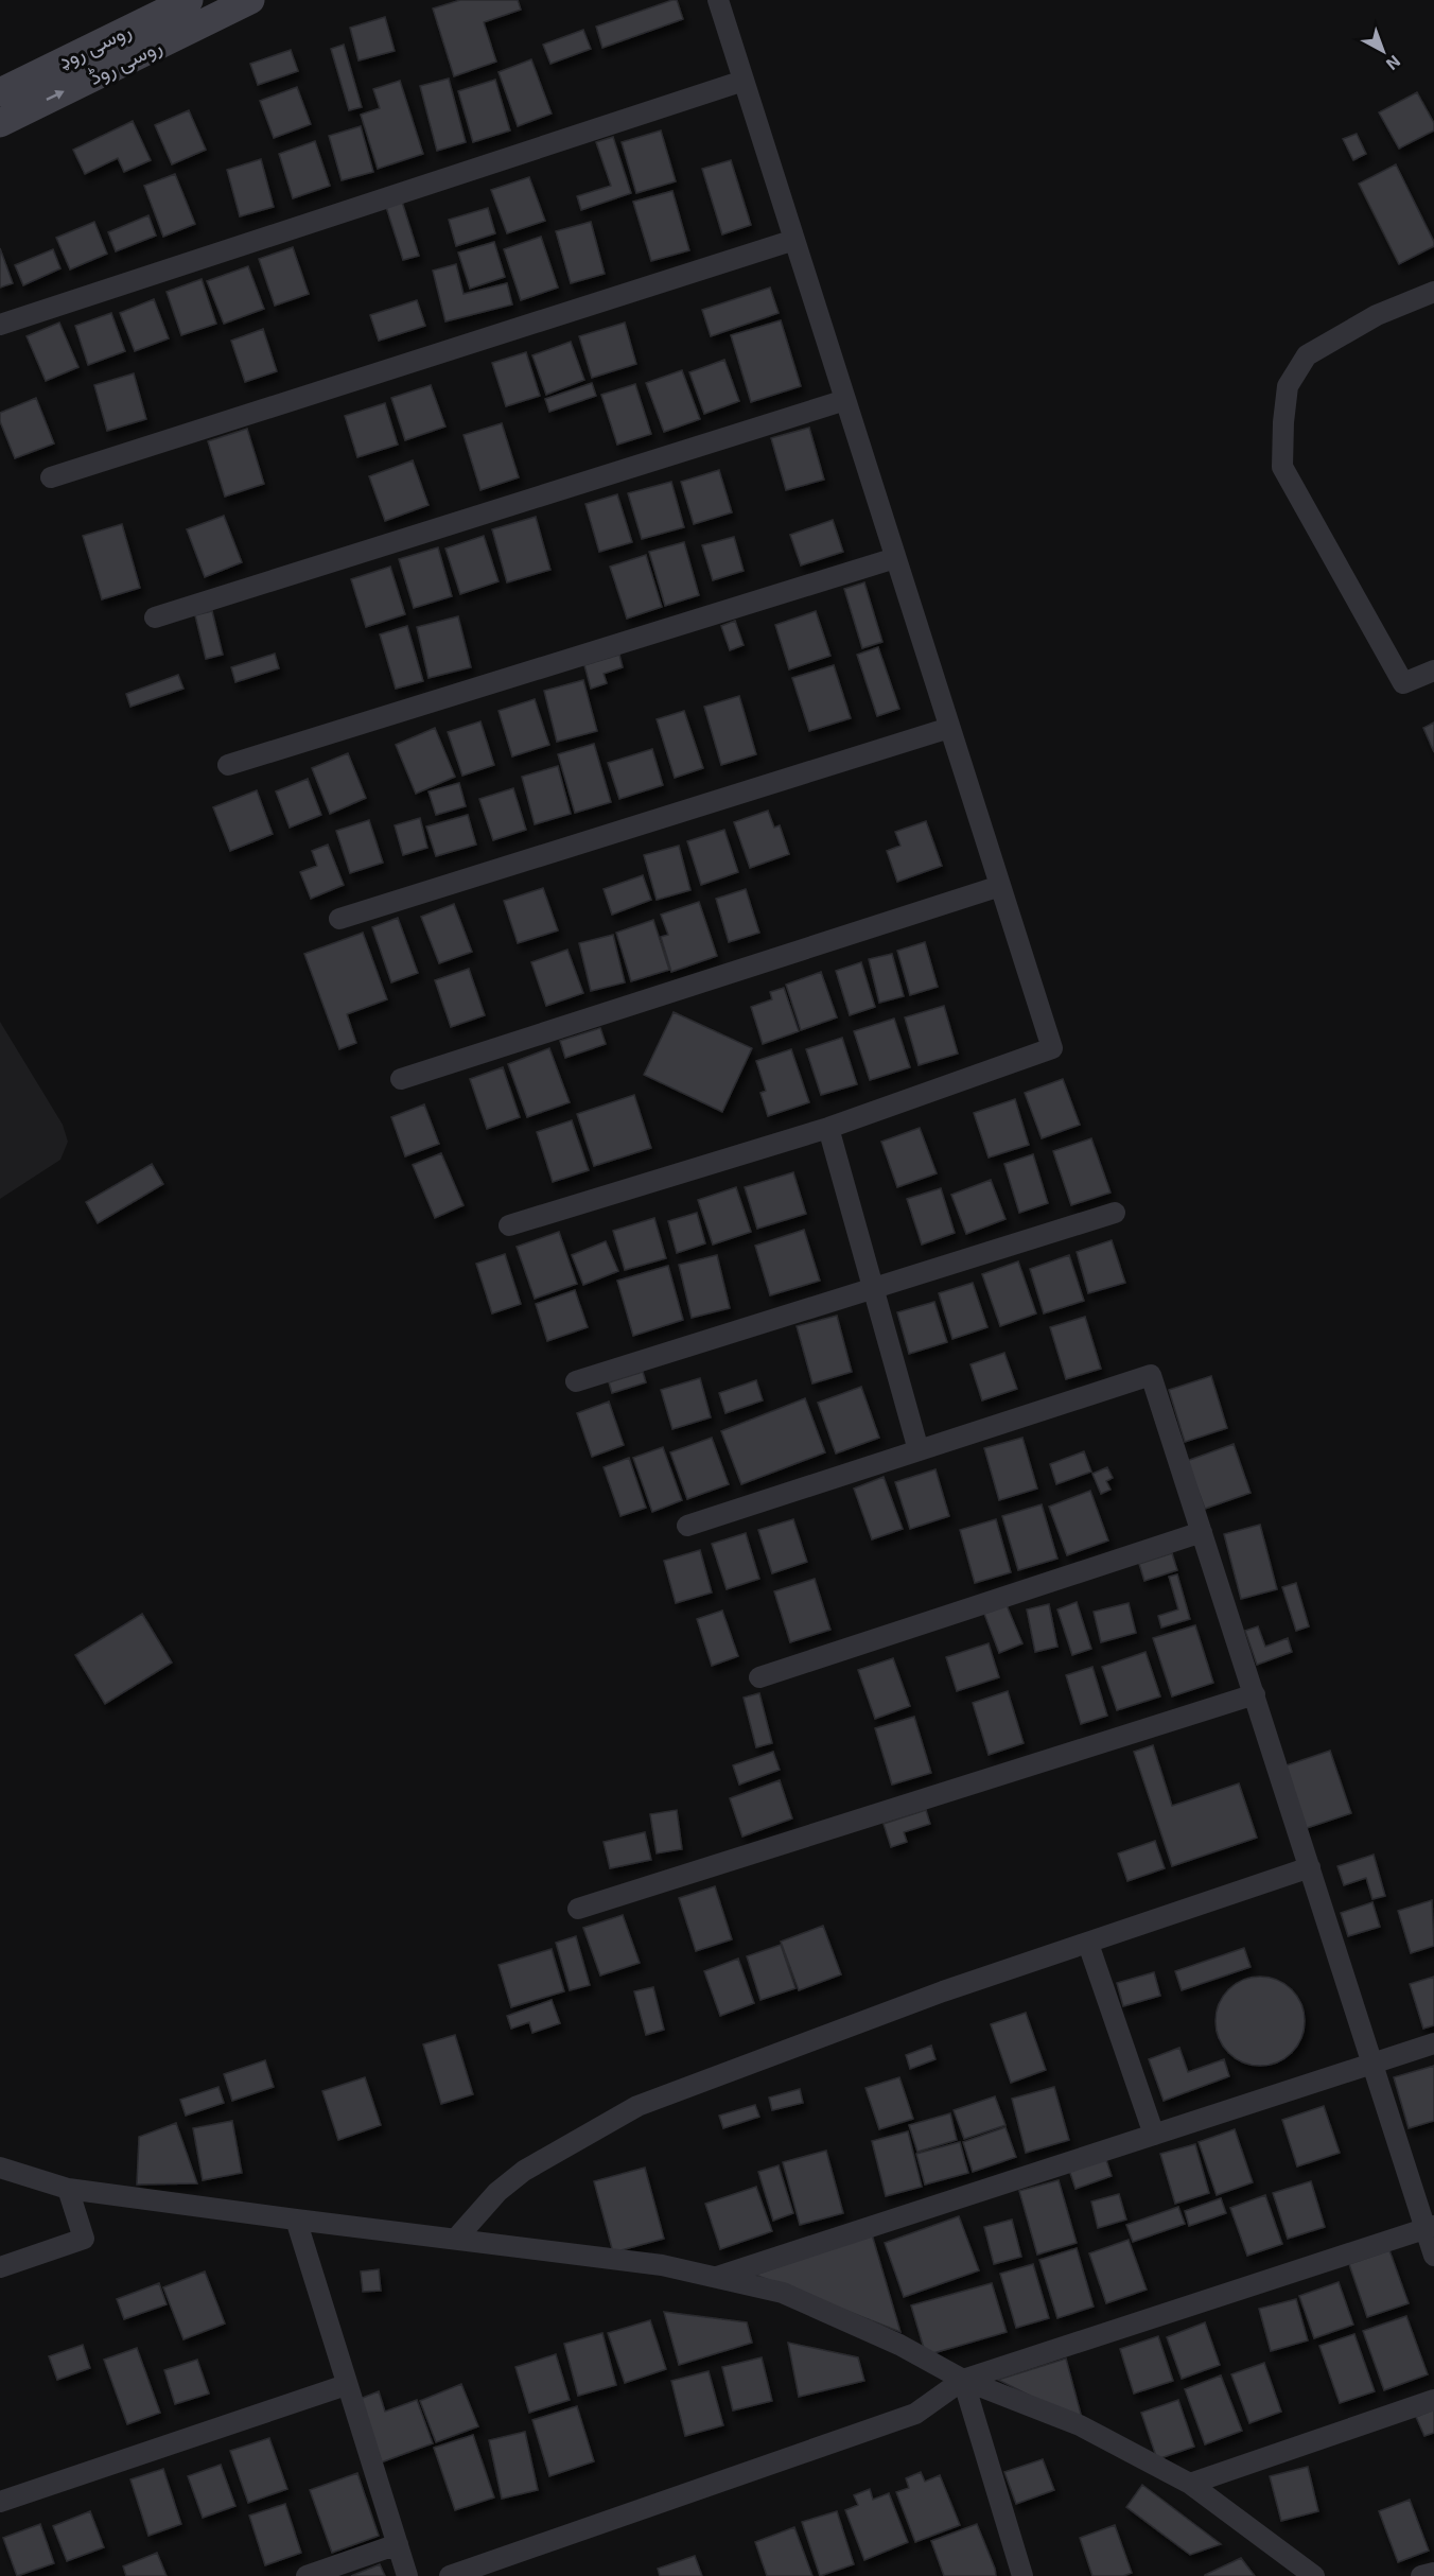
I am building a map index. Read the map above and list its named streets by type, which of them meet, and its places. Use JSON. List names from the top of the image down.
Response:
{
  "streets": {
    "main road": ["روسی روډ", "روسی روڈ"]
  },
  "one_way": ["روسی روڈ"],
  "north": "bottom right"
}
